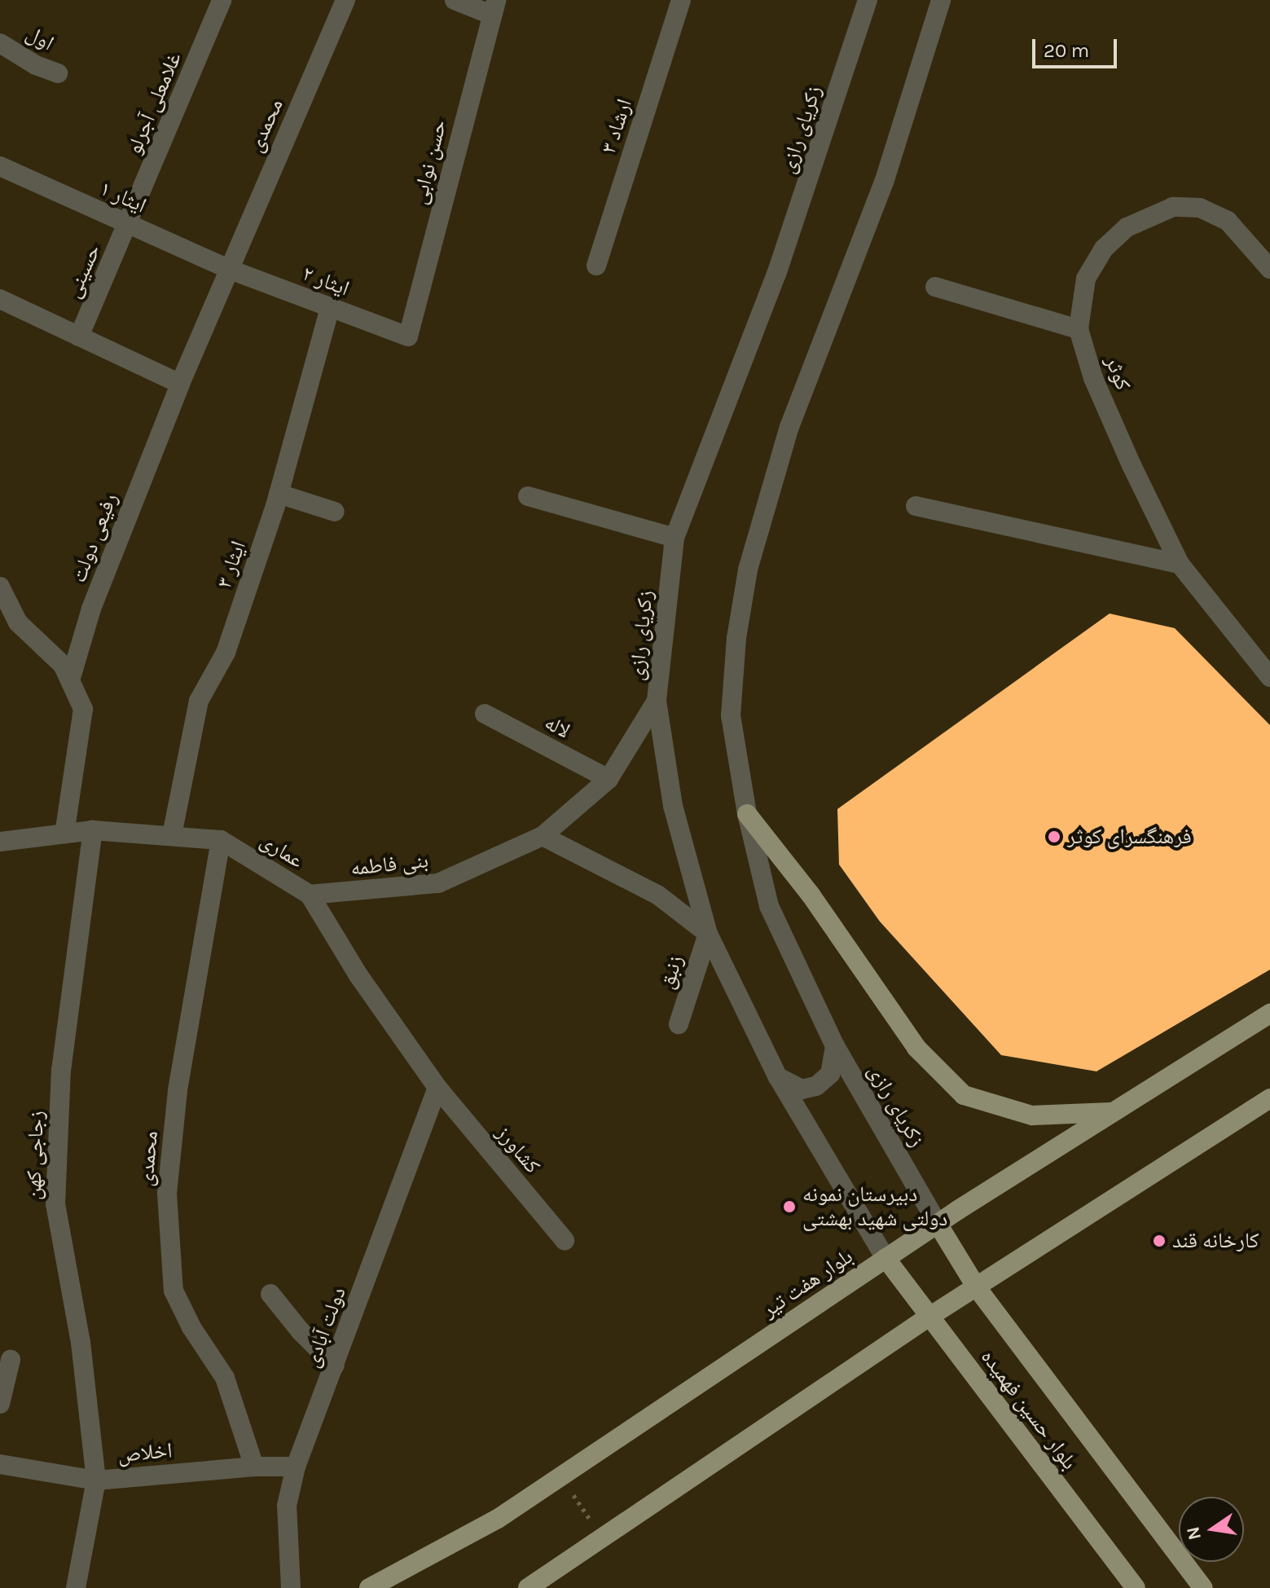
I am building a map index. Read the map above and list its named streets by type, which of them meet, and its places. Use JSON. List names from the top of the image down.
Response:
{
  "streets": {
    "main road": ["بلوار هفت تیر", "بلوار حسین فهمیده"],
    "street": [
      "اول",
      "غلامعلی آجرلو",
      "محمدی",
      "ارشاد ۳",
      "زکریای رازی",
      "حسن نوابی",
      "۱ ایثار",
      "حسینی",
      "ایثار ۲",
      "کوثر",
      "رفیعی دولت",
      "ایثار ۳",
      "لاله",
      "عماری",
      "بنی فاطمه",
      "زنبق",
      "کشاورز",
      "زجاجی کهن",
      "دولت آبادی",
      "اخلاص"
    ]
  },
  "crossings": [
    ["غلامعلی آجرلو", "۱ ایثار"],
    ["غلامعلی آجرلو", "حسینی"],
    ["محمدی", "۱ ایثار"],
    ["محمدی", "ایثار ۲"],
    ["محمدی", "رفیعی دولت"],
    ["محمدی", "عماری"],
    ["محمدی", "اخلاص"],
    ["زکریای رازی", "بنی فاطمه"],
    ["زکریای رازی", "زنبق"],
    ["زکریای رازی", "بلوار هفت تیر"],
    ["زکریای رازی", "بلوار حسین فهمیده"],
    ["حسن نوابی", "ایثار ۲"],
    ["۱ ایثار", "حسینی"],
    ["۱ ایثار", "ایثار ۲"],
    ["۱ ایثار", "رفیعی دولت"],
    ["ایثار ۲", "رفیعی دولت"],
    ["ایثار ۲", "ایثار ۳"],
    ["ایثار ۳", "عماری"],
    ["لاله", "بنی فاطمه"],
    ["عماری", "بنی فاطمه"],
    ["عماری", "کشاورز"],
    ["عماری", "زجاجی کهن"],
    ["عماری", "دولت آبادی"],
    ["کشاورز", "دولت آبادی"],
    ["زجاجی کهن", "اخلاص"],
    ["بلوار هفت تیر", "بلوار حسین فهمیده"],
    ["دولت آبادی", "اخلاص"]
  ],
  "places": ["فرهنگسرای کوثر", "دبیرستان نمونه دولتی شهید بهشتی", "کارخانه قند"],
  "scale_bar": "20 m",
  "north": "left"
}
